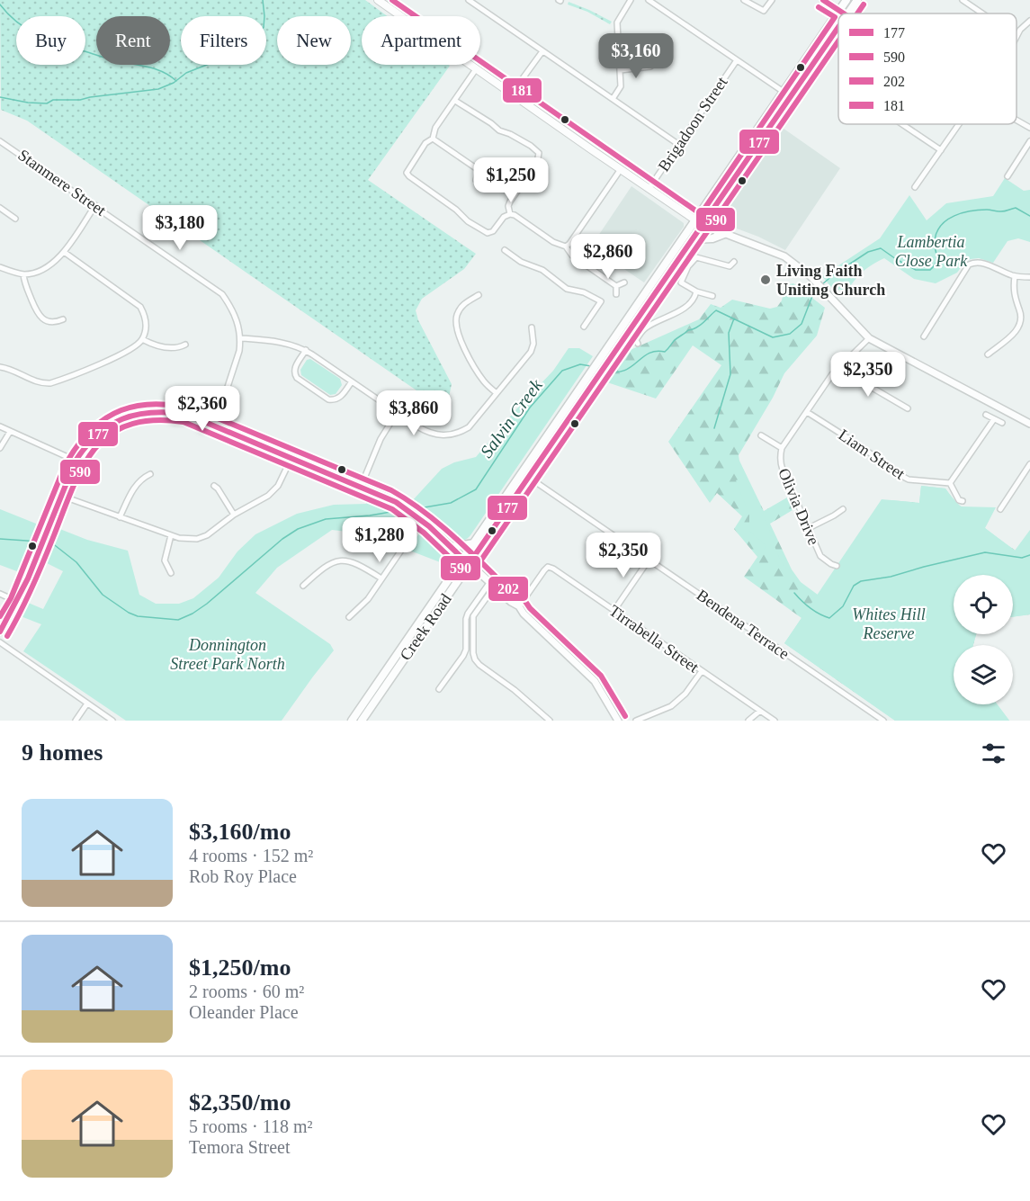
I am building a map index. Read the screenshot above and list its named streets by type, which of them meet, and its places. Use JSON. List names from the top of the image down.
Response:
{
  "streets": {
    "main road": ["Creek Road"],
    "street": [
      "Brigadoon Street",
      "Stanmere Street",
      "Liam Street",
      "Olivia Drive",
      "Bendena Terrace",
      "Tirrabella Street"
    ]
  },
  "crossings": [
    ["Liam Street", "Olivia Drive"],
    ["Bendena Terrace", "Creek Road"]
  ],
  "water": ["Salvin Creek"],
  "parks": ["Lambertia Close Park", "Whites Hill Reserve", "Donnington Street Park North"],
  "places": ["Living Faith Uniting Church"],
  "lines": [
    "transit line 177",
    "transit line 181",
    "transit line 590",
    "transit line 202"
  ],
  "legend": [
    "177",
    "590",
    "202",
    "181"
  ],
  "page": {
    "chip": [
      "Buy",
      "Rent",
      "Filters",
      "New",
      "Apartment"
    ],
    "price": [
      "$3,160",
      "$1,250",
      "$3,180",
      "$2,860",
      "$2,350",
      "$2,360",
      "$3,860",
      "$1,280",
      "$2,350"
    ],
    "heading": "9 homes",
    "list": [
      {
        "name": "$3,160/mo",
        "note": "4 rooms · 152 m² · Rob Roy Place"
      },
      {
        "name": "$1,250/mo",
        "note": "2 rooms · 60 m² · Oleander Place"
      },
      {
        "name": "$2,350/mo",
        "note": "5 rooms · 118 m² · Temora Street"
      }
    ]
  }
}
